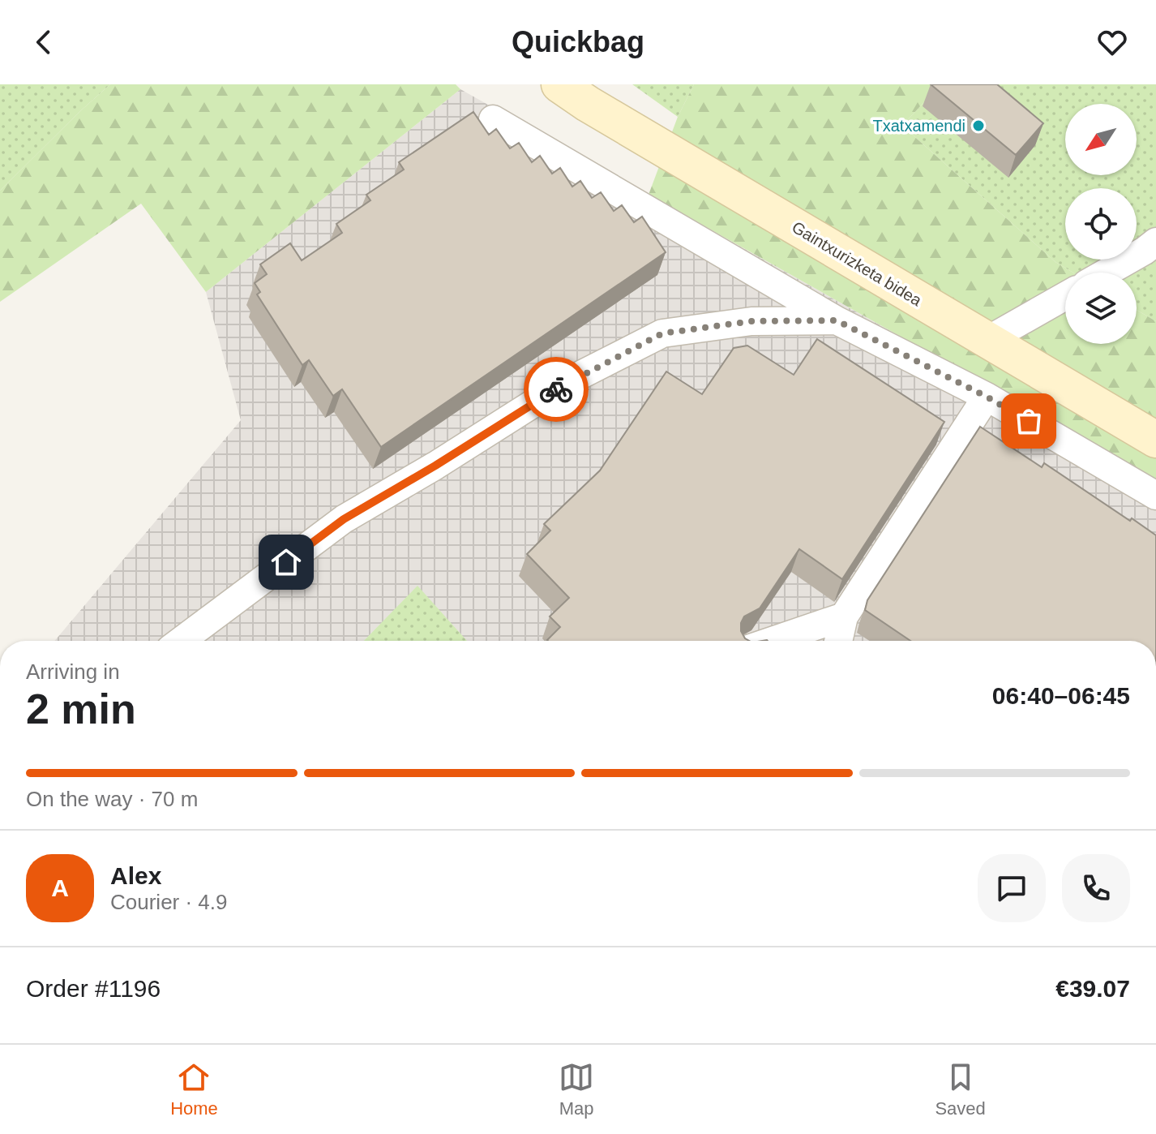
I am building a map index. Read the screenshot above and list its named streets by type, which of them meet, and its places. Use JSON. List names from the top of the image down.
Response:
{
  "streets": {
    "main road": ["Gaintxurizketa bidea"]
  },
  "places": ["Txatxamendi"],
  "north": "bottom left",
  "page": {
    "header": "Quickbag",
    "heading": ["2 min", "Arriving in", "06:40–06:45"],
    "panel": [
      "Alex",
      "Courier · 4.9",
      "Order #1196",
      "€39.07"
    ],
    "bar": "On the way · 70 m",
    "round": "A",
    "tabs": ["Home", "Map", "Saved"]
  }
}
